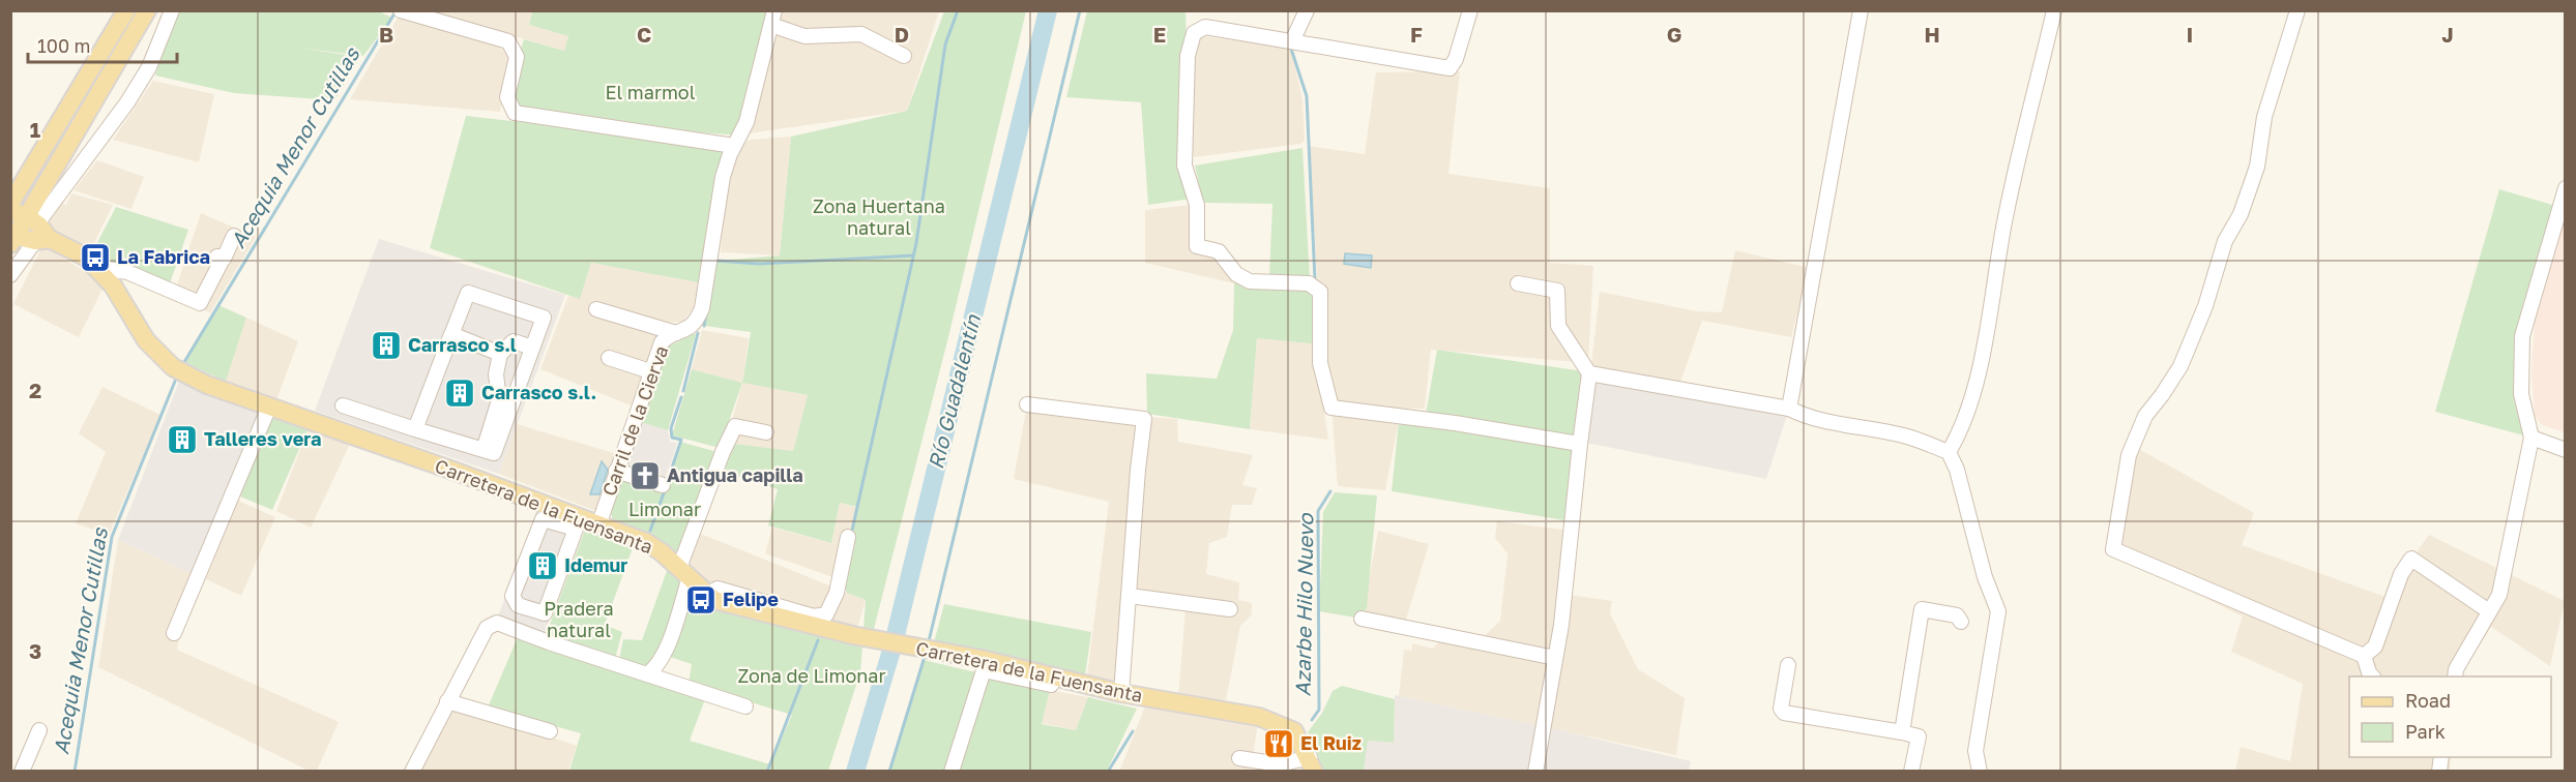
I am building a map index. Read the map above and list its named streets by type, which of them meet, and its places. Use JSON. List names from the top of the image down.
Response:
{
  "streets": {
    "main road": ["Carretera de la Fuensanta"],
    "street": ["Carril de la Cierva"]
  },
  "crossings": [
    ["Carril de la Cierva", "Carretera de la Fuensanta"]
  ],
  "water": ["Acequia Menor Cutillas", "Río Guadalentín", "Azarbe Hilo Nuevo"],
  "parks": [
    "El marmol",
    "Zona Huertana natural",
    "Limonar",
    "Pradera natural",
    "Zona de Limonar"
  ],
  "places": {
    "bus stop": ["La Fabrica", "Felipe"],
    "building": [
      "Carrasco s.l",
      "Carrasco s.l.",
      "Talleres vera",
      "Idemur"
    ],
    "church": ["Antigua capilla"],
    "restaurant": ["El Ruiz"]
  },
  "legend": ["Road", "Park"],
  "scale_bar": "100 m",
  "grid": {
    "columns": [
      "B",
      "C",
      "D",
      "E",
      "F",
      "G",
      "H",
      "I",
      "J"
    ],
    "rows": ["1", "2", "3"]
  }
}
